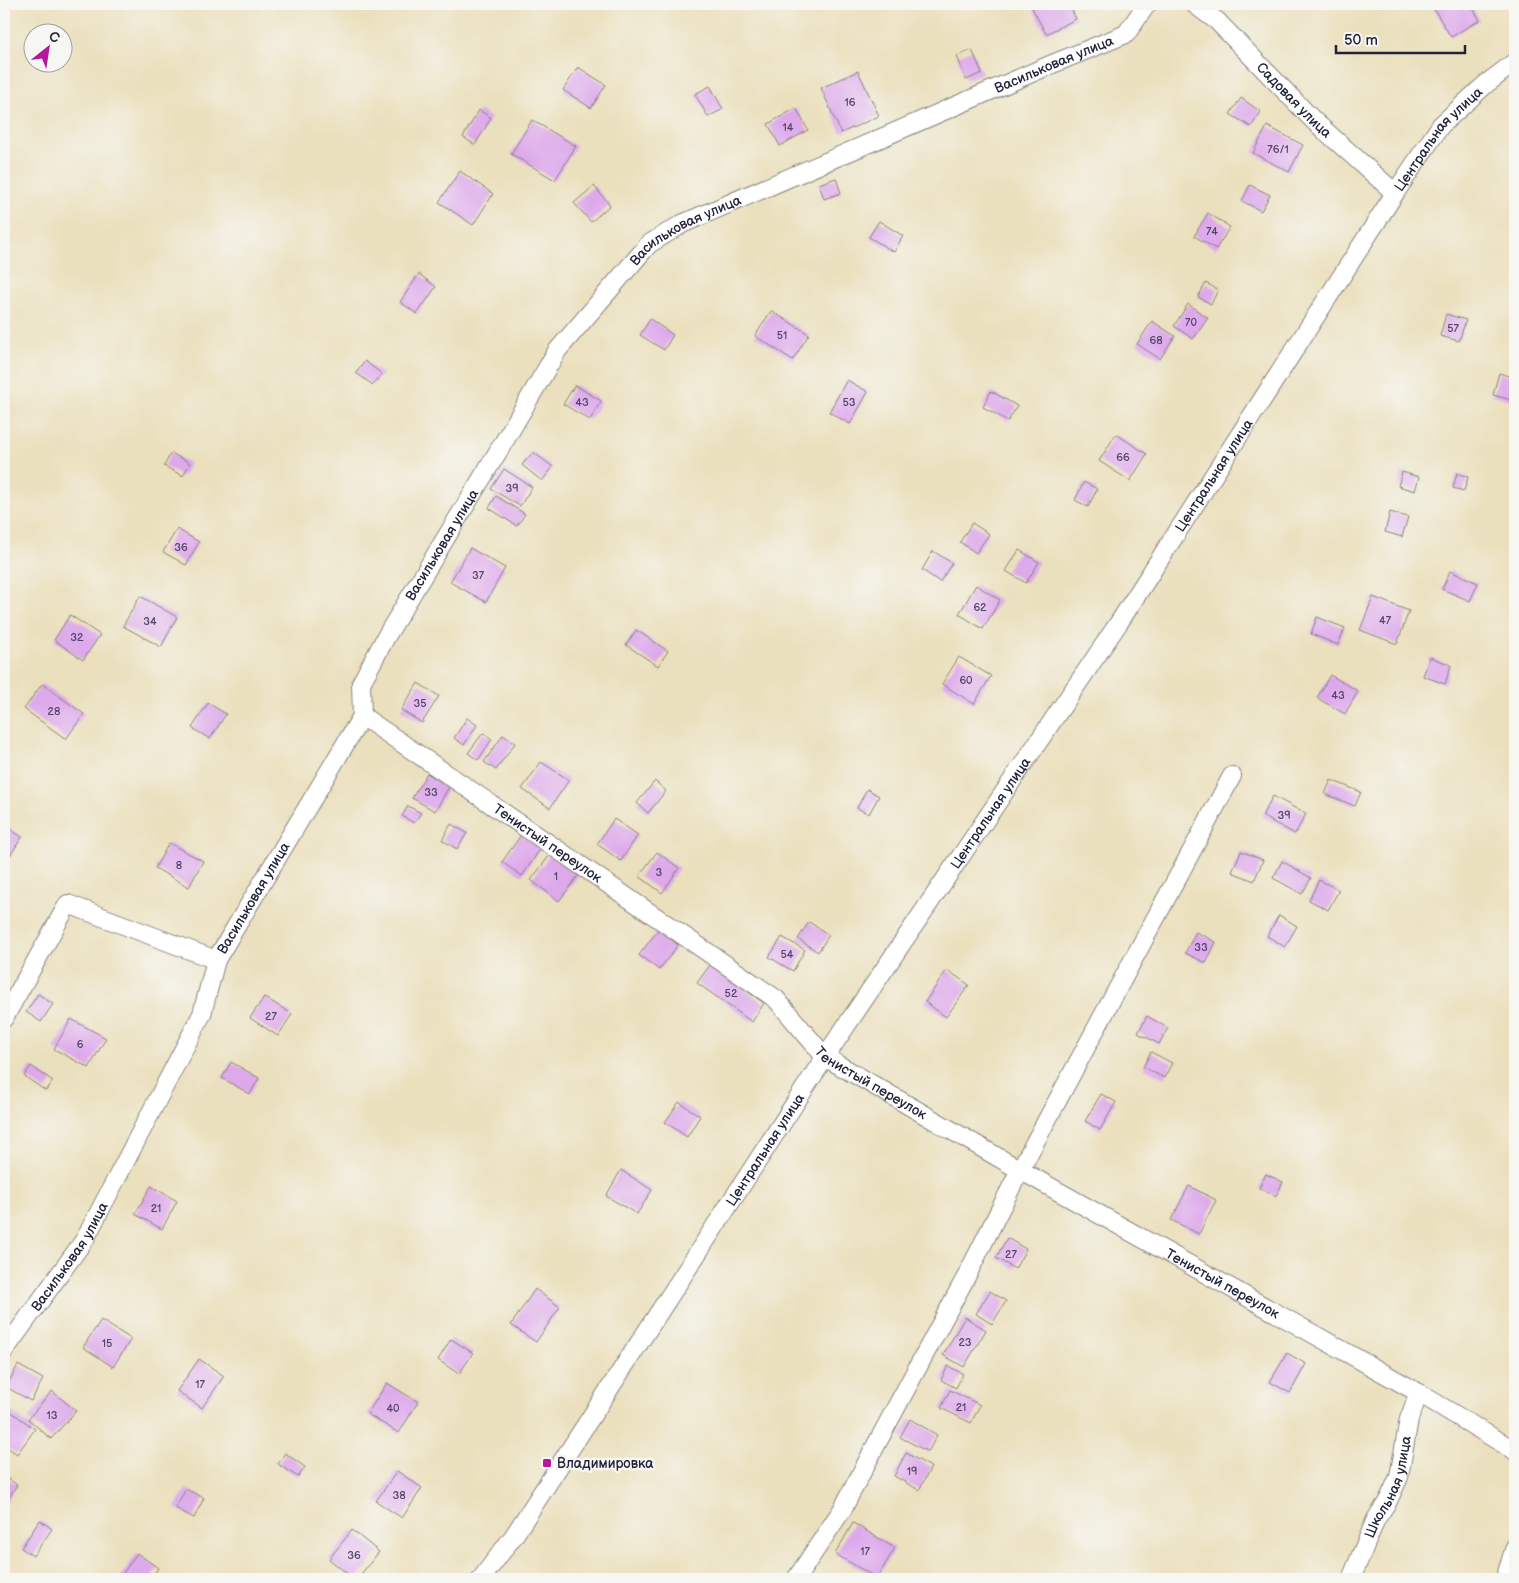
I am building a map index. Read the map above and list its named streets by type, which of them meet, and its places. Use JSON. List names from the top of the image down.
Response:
{
  "streets": {
    "street": [
      "Васильковая улица",
      "Садовая улица",
      "Центральная улица",
      "Тенистый переулок",
      "Школьная улица"
    ]
  },
  "crossings": [
    ["Васильковая улица", "Тенистый переулок"],
    ["Садовая улица", "Центральная улица"],
    ["Центральная улица", "Тенистый переулок"],
    ["Тенистый переулок", "Школьная улица"]
  ],
  "places": {
    "transit": ["Владимировка"]
  },
  "house_numbers": [
    "16",
    "14",
    "76/1",
    "74",
    "70",
    "57",
    "51",
    "68",
    "43",
    "53",
    "66",
    "39",
    "36",
    "37",
    "62",
    "47",
    "34",
    "32",
    "60",
    "43",
    "35",
    "28",
    "33",
    "39",
    "8",
    "3",
    "1",
    "33",
    "54",
    "52",
    "27",
    "6",
    "21",
    "27",
    "23",
    "15",
    "17",
    "21",
    "40",
    "13",
    "19",
    "38",
    "17",
    "36"
  ],
  "scale_bar": "50 m",
  "north": "top right"
}
